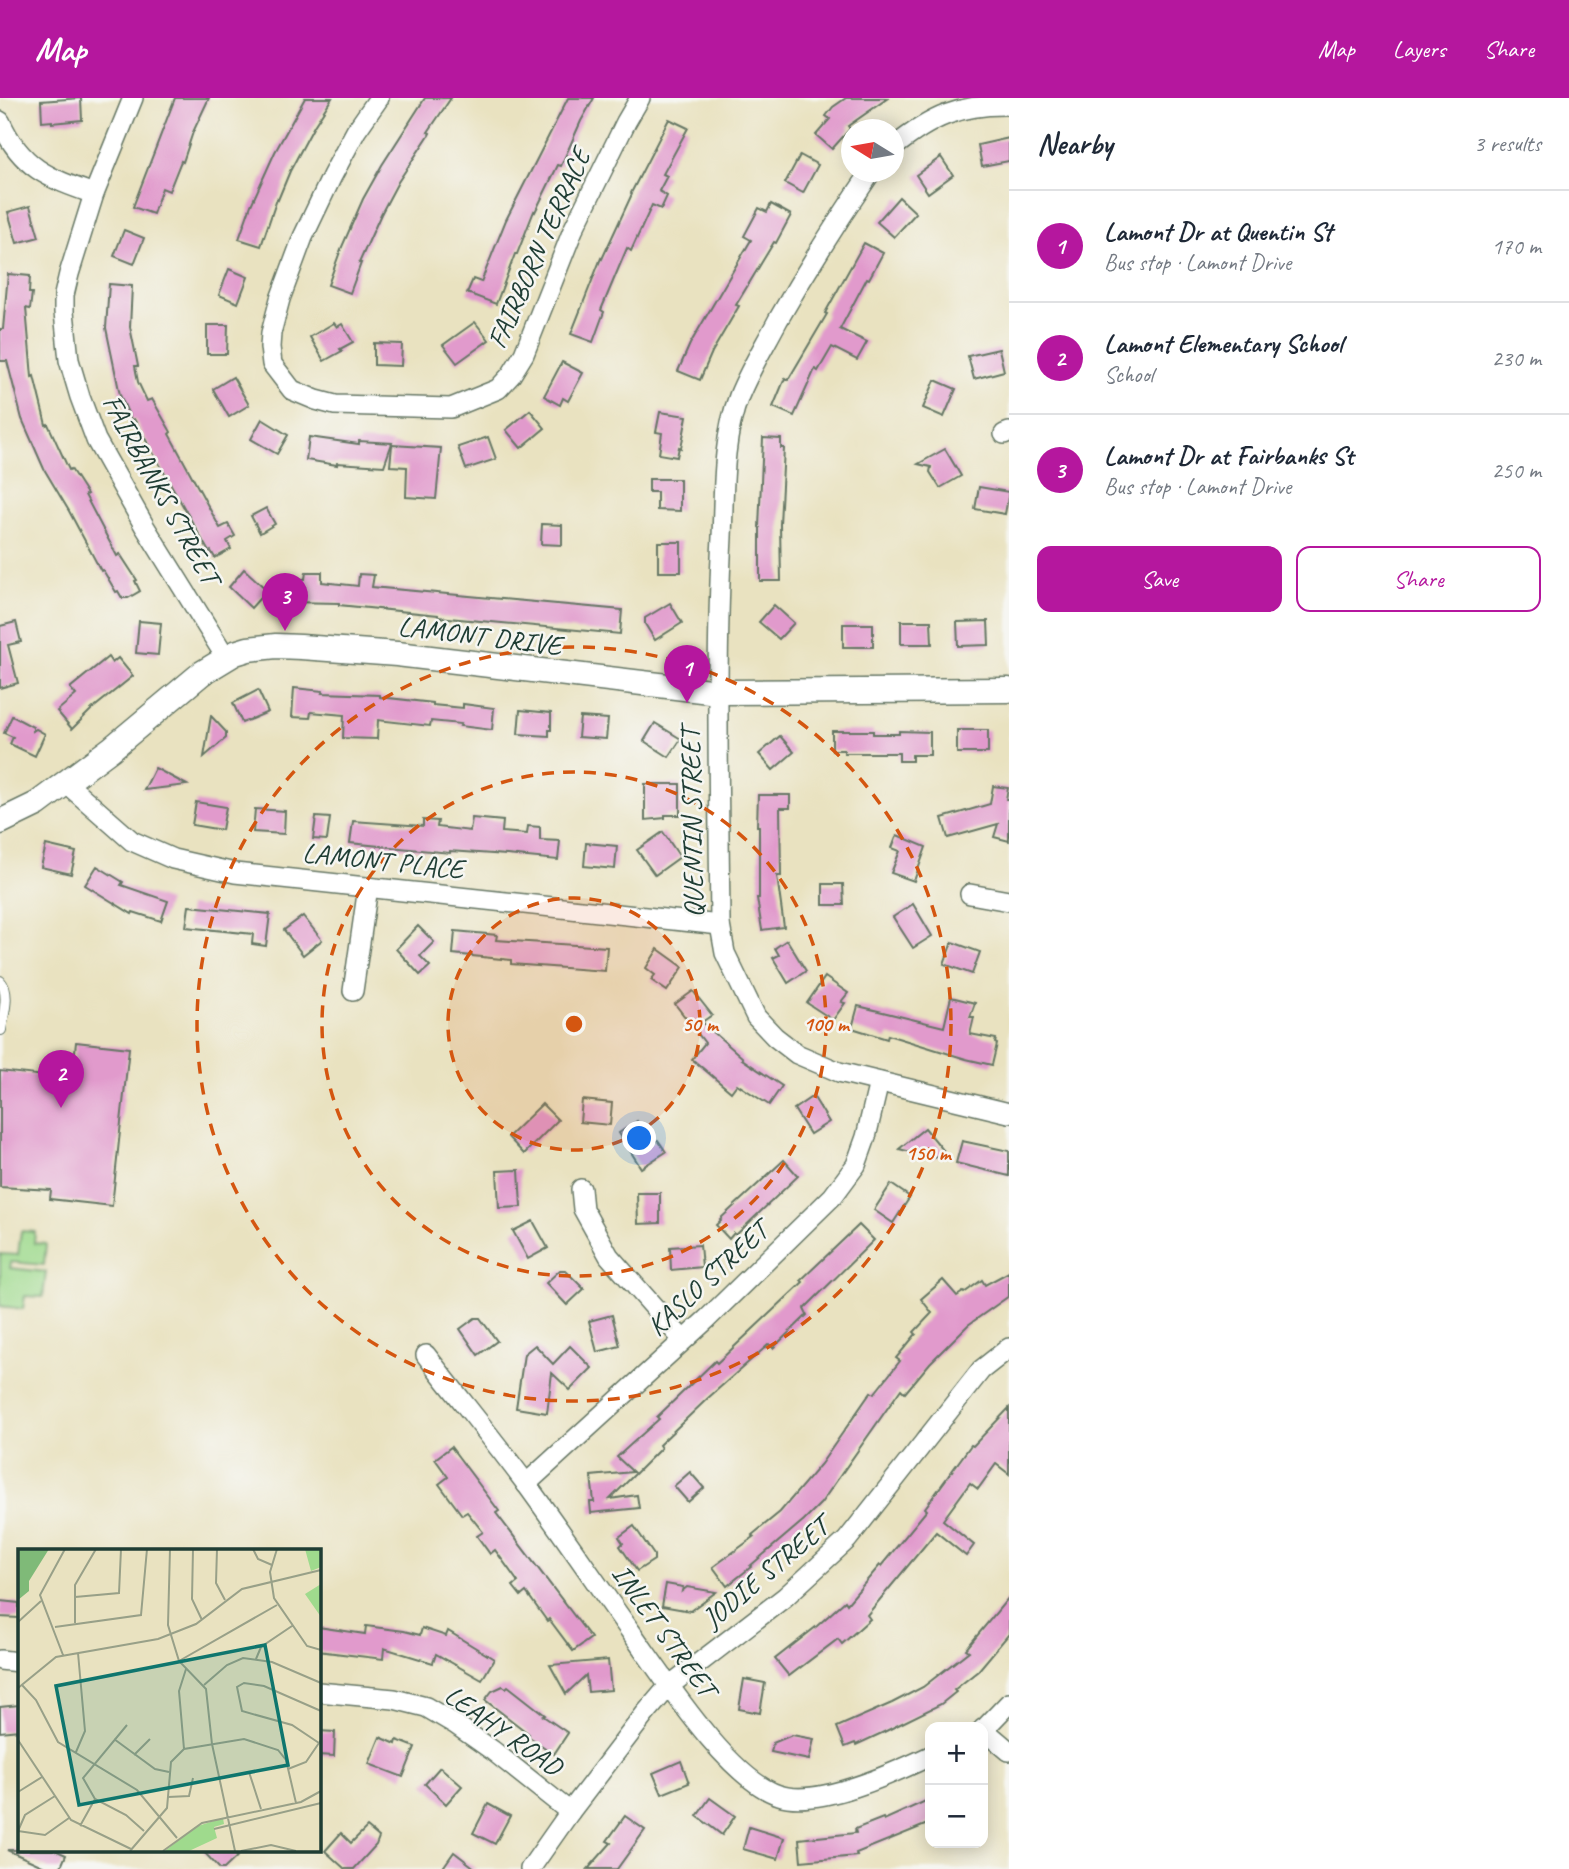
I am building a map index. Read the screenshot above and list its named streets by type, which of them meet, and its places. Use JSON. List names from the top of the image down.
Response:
{
  "streets": {
    "street": [
      "FAIRBORN TERRACE",
      "FAIRBANKS STREET",
      "LAMONT DRIVE",
      "QUENTIN STREET",
      "LAMONT PLACE",
      "KASLO STREET",
      "JODIE STREET",
      "INLET STREET",
      "LEAHY ROAD"
    ]
  },
  "crossings": [
    ["FAIRBANKS STREET", "LAMONT DRIVE"],
    ["LAMONT DRIVE", "QUENTIN STREET"],
    ["LAMONT DRIVE", "LAMONT PLACE"],
    ["QUENTIN STREET", "LAMONT PLACE"],
    ["QUENTIN STREET", "KASLO STREET"],
    ["KASLO STREET", "INLET STREET"],
    ["JODIE STREET", "INLET STREET"],
    ["JODIE STREET", "LEAHY ROAD"]
  ],
  "north": "left",
  "page": {
    "header": "Map",
    "nav": ["Map", "Layers", "Share"],
    "heading": ["Nearby", "3 results"],
    "list": [
      {
        "mark": "1",
        "name": "Lamont Dr at Quentin St",
        "note": "Bus stop · Lamont Drive",
        "value": "170 m"
      },
      {
        "mark": "2",
        "name": "Lamont Elementary School",
        "note": "School",
        "value": "230 m"
      },
      {
        "mark": "3",
        "name": "Lamont Dr at Fairbanks St",
        "note": "Bus stop · Lamont Drive",
        "value": "250 m"
      }
    ],
    "buttons": ["Save", "Share"],
    "pins": ["3", "1", "2"],
    "map_buttons": ["+", "−"]
  },
  "rings": ["50 m", "100 m", "150 m"]
}
